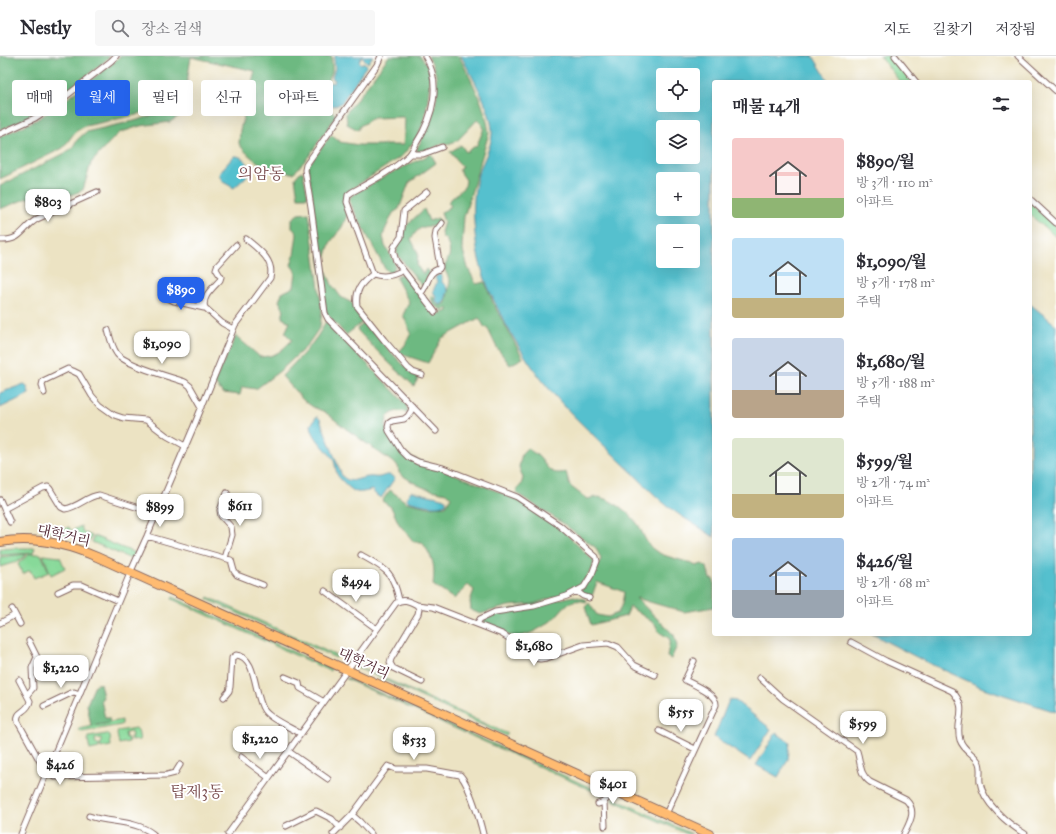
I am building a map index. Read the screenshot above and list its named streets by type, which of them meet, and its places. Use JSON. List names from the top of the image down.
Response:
{
  "streets": {
    "main road": ["대학거리"]
  },
  "districts": ["의암동", "탑제3동"],
  "page": {
    "header": "Nestly",
    "search": "장소 검색",
    "nav": ["지도", "길찾기", "저장됨"],
    "map_buttons": ["+", "−"],
    "chip": [
      "매매",
      "월세",
      "필터",
      "신규",
      "아파트"
    ],
    "heading": "매물 14개",
    "list": [
      {
        "name": "$890/월",
        "note": "방 3개 · 110 m² · 아파트"
      },
      {
        "name": "$1,090/월",
        "note": "방 5개 · 178 m² · 주택"
      },
      {
        "name": "$1,680/월",
        "note": "방 5개 · 188 m² · 주택"
      },
      {
        "name": "$599/월",
        "note": "방 2개 · 74 m² · 아파트"
      },
      {
        "name": "$426/월",
        "note": "방 2개 · 68 m² · 아파트"
      }
    ],
    "price": [
      "$803",
      "$890",
      "$1,090",
      "$611",
      "$899",
      "$494",
      "$1,680",
      "$1,220",
      "$555",
      "$599",
      "$1,220",
      "$533",
      "$426",
      "$401"
    ]
  }
}
